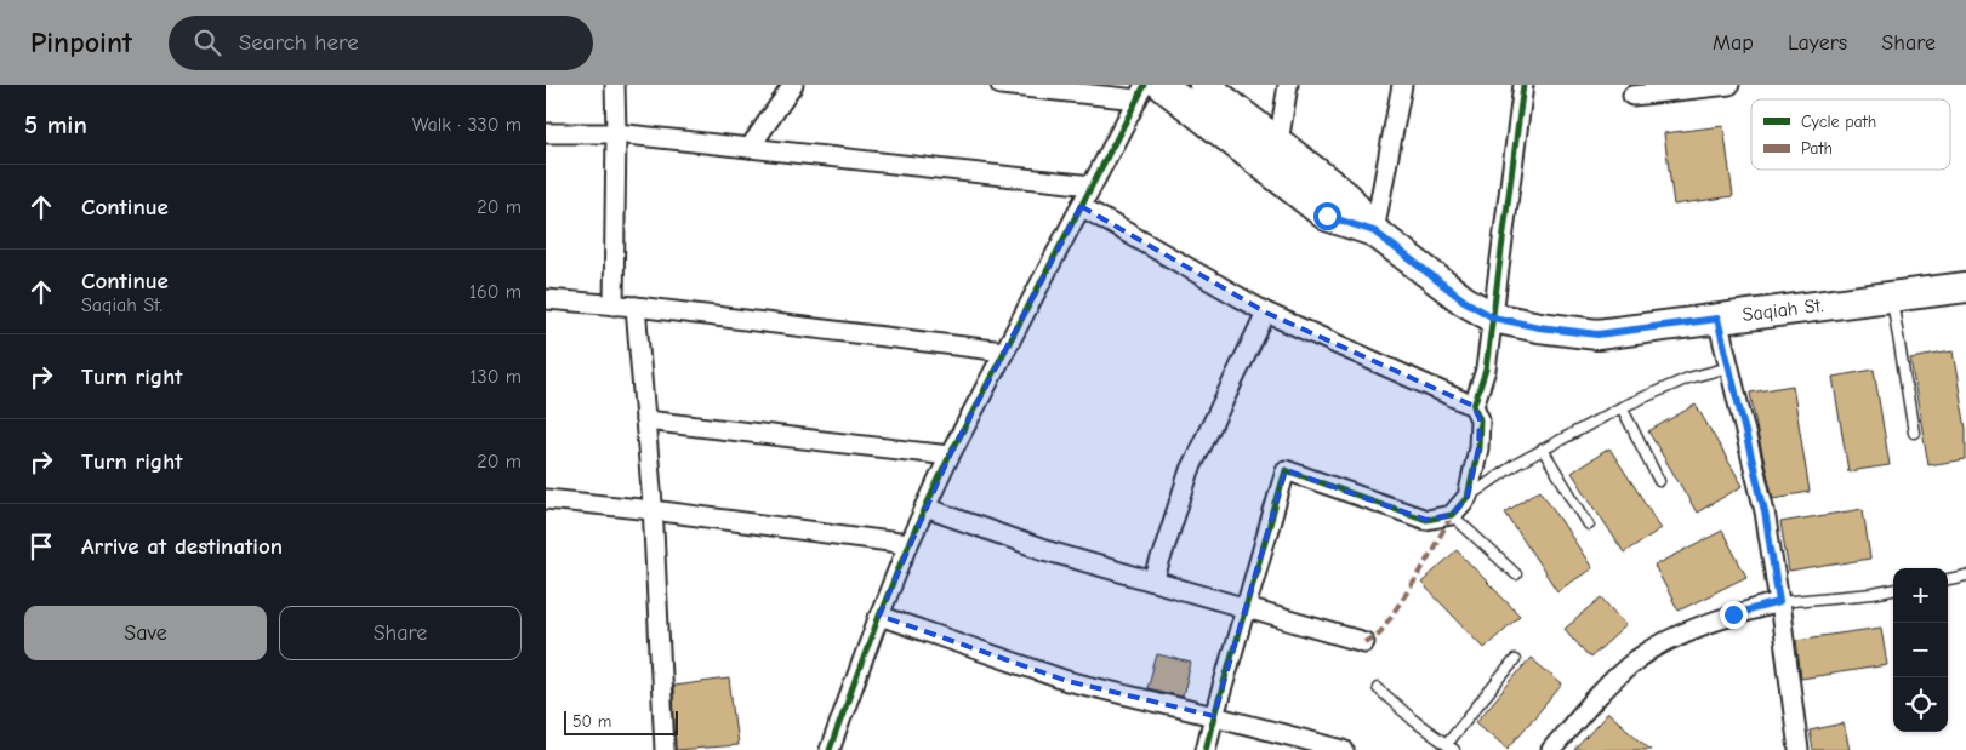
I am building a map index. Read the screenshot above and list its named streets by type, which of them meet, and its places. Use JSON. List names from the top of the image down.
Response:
{
  "streets": {
    "main road": ["Saqiah St."]
  },
  "legend": ["Cycle path", "Path"],
  "scale_bar": "50 m",
  "page": {
    "header": "Pinpoint",
    "search": "Search here",
    "nav": ["Map", "Layers", "Share"],
    "heading": ["5 min", "Walk · 330 m"],
    "list": [
      ["Continue", "20 m"],
      ["Continue", "Saqiah St.", "160 m"],
      ["Turn right", "130 m"],
      ["Turn right", "20 m"],
      "Arrive at destination"
    ],
    "map_buttons": ["+", "−"],
    "buttons": ["Save", "Share"],
    "scale": "50 m"
  }
}
